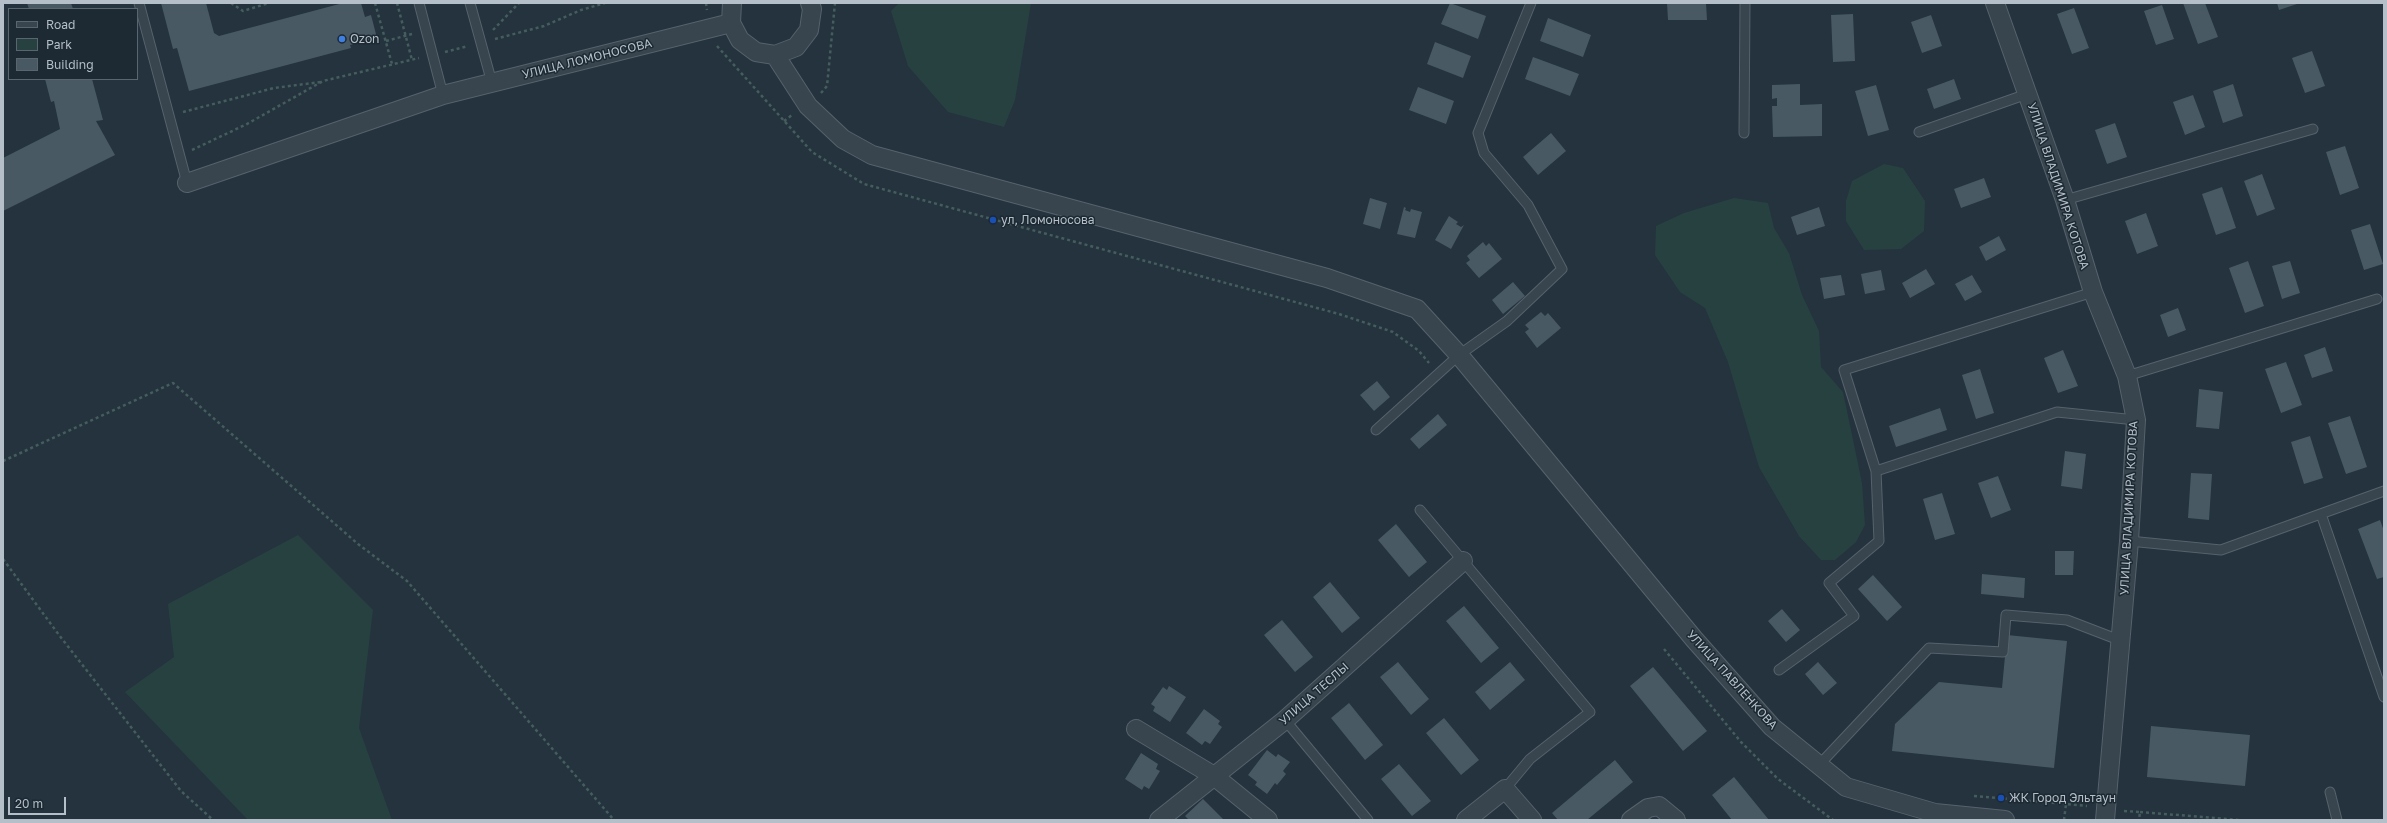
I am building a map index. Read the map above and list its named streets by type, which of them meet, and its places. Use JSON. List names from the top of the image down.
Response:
{
  "streets": {
    "street": [
      "УЛИЦА ЛОМОНОСОВА",
      "УЛИЦА ВЛАДИМИРА КОТОВА",
      "УЛИЦА ПАВЛЕНКОВА",
      "УЛИЦА ТЕСЛЫ"
    ]
  },
  "places": ["Ozon", "ул, Ломоносова", "ЖК Город Эльтаун"],
  "legend": ["Road", "Park", "Building"],
  "scale_bar": "20 m"
}
